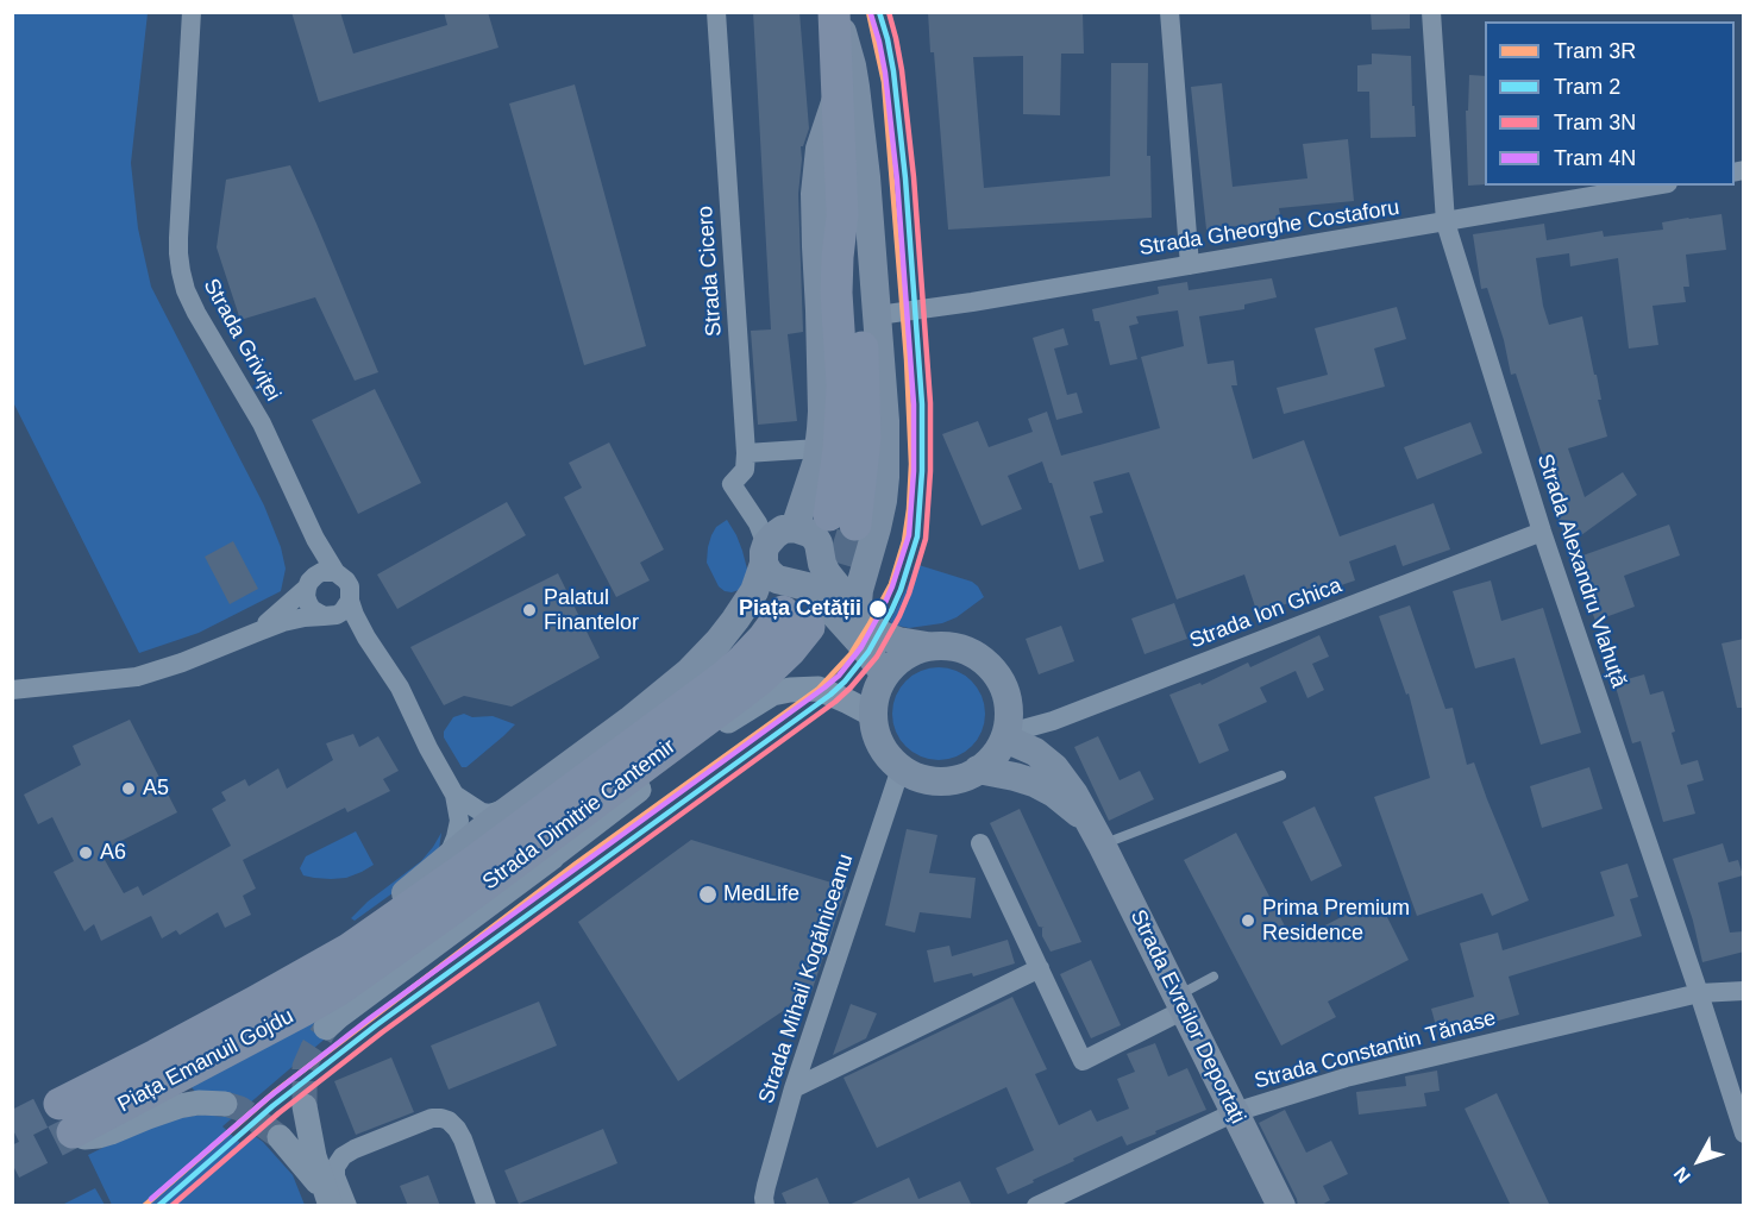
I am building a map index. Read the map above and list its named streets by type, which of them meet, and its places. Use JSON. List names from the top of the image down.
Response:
{
  "streets": {
    "main road": ["Strada Dimitrie Cantemir", "Strada Evreilor Deportaţi", "Piața Emanuil Gojdu"],
    "street": [
      "Strada Gheorghe Costaforu",
      "Strada Cicero",
      "Strada Griviței",
      "Strada Alexandru Vlahuță",
      "Strada Ion Ghica",
      "Strada Mihail Kogălniceanu",
      "Strada Constantin Tănase"
    ]
  },
  "crossings": [
    ["Strada Gheorghe Costaforu", "Strada Alexandru Vlahuță"],
    ["Strada Alexandru Vlahuță", "Strada Ion Ghica"],
    ["Strada Alexandru Vlahuță", "Strada Constantin Tănase"],
    ["Strada Ion Ghica", "Strada Mihail Kogălniceanu"],
    ["Strada Ion Ghica", "Strada Evreilor Deportaţi"],
    ["Strada Dimitrie Cantemir", "Piața Emanuil Gojdu"],
    ["Strada Mihail Kogălniceanu", "Strada Evreilor Deportaţi"],
    ["Strada Evreilor Deportaţi", "Strada Constantin Tănase"]
  ],
  "places": [
    "Piața Cetății",
    "Palatul Finantelor",
    "A5",
    "A6",
    "MedLife",
    "Prima Premium Residence"
  ],
  "lines": [
    "tram line 3R",
    "tram line 2",
    "tram line 3N",
    "tram line 4N"
  ],
  "legend": [
    "Tram 3R",
    "Tram 2",
    "Tram 3N",
    "Tram 4N"
  ],
  "north": "bottom left"
}
